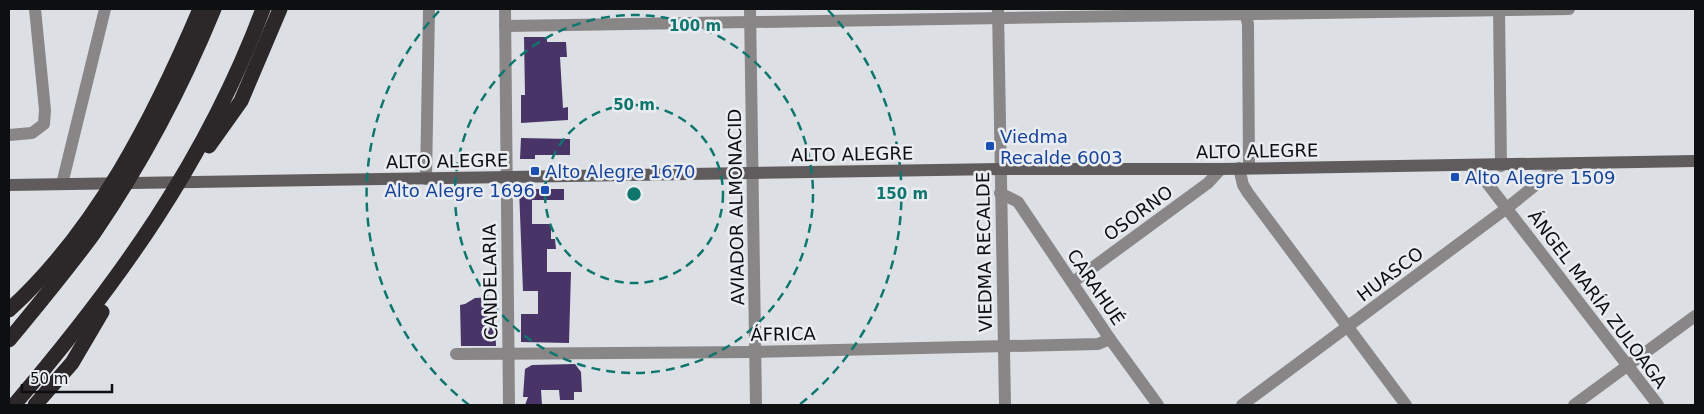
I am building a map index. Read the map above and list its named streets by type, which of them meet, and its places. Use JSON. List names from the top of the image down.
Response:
{
  "streets": {
    "main road": ["ALTO ALEGRE"],
    "street": [
      "AVIADOR ALMONACID",
      "OSORNO",
      "VIEDMA RECALDE",
      "HUASCO",
      "CANDELARIA",
      "CARAHUÉ",
      "ÁNGEL MARÍA ZULOAGA",
      "ÁFRICA"
    ]
  },
  "crossings": [
    ["ALTO ALEGRE", "AVIADOR ALMONACID"],
    ["ALTO ALEGRE", "OSORNO"],
    ["ALTO ALEGRE", "VIEDMA RECALDE"],
    ["ALTO ALEGRE", "HUASCO"],
    ["ALTO ALEGRE", "CANDELARIA"],
    ["ALTO ALEGRE", "ÁNGEL MARÍA ZULOAGA"],
    ["AVIADOR ALMONACID", "ÁFRICA"],
    ["OSORNO", "CARAHUÉ"],
    ["VIEDMA RECALDE", "CARAHUÉ"],
    ["VIEDMA RECALDE", "ÁFRICA"],
    ["HUASCO", "ÁNGEL MARÍA ZULOAGA"],
    ["CANDELARIA", "ÁFRICA"],
    ["CARAHUÉ", "ÁFRICA"]
  ],
  "places": {
    "transit": [
      "Viedma Recalde 6003",
      "Alto Alegre 1670",
      "Alto Alegre 1509",
      "Alto Alegre 1696"
    ]
  },
  "scale_bar": "50 m",
  "rings": ["100 m", "50 m", "150 m"]
}
